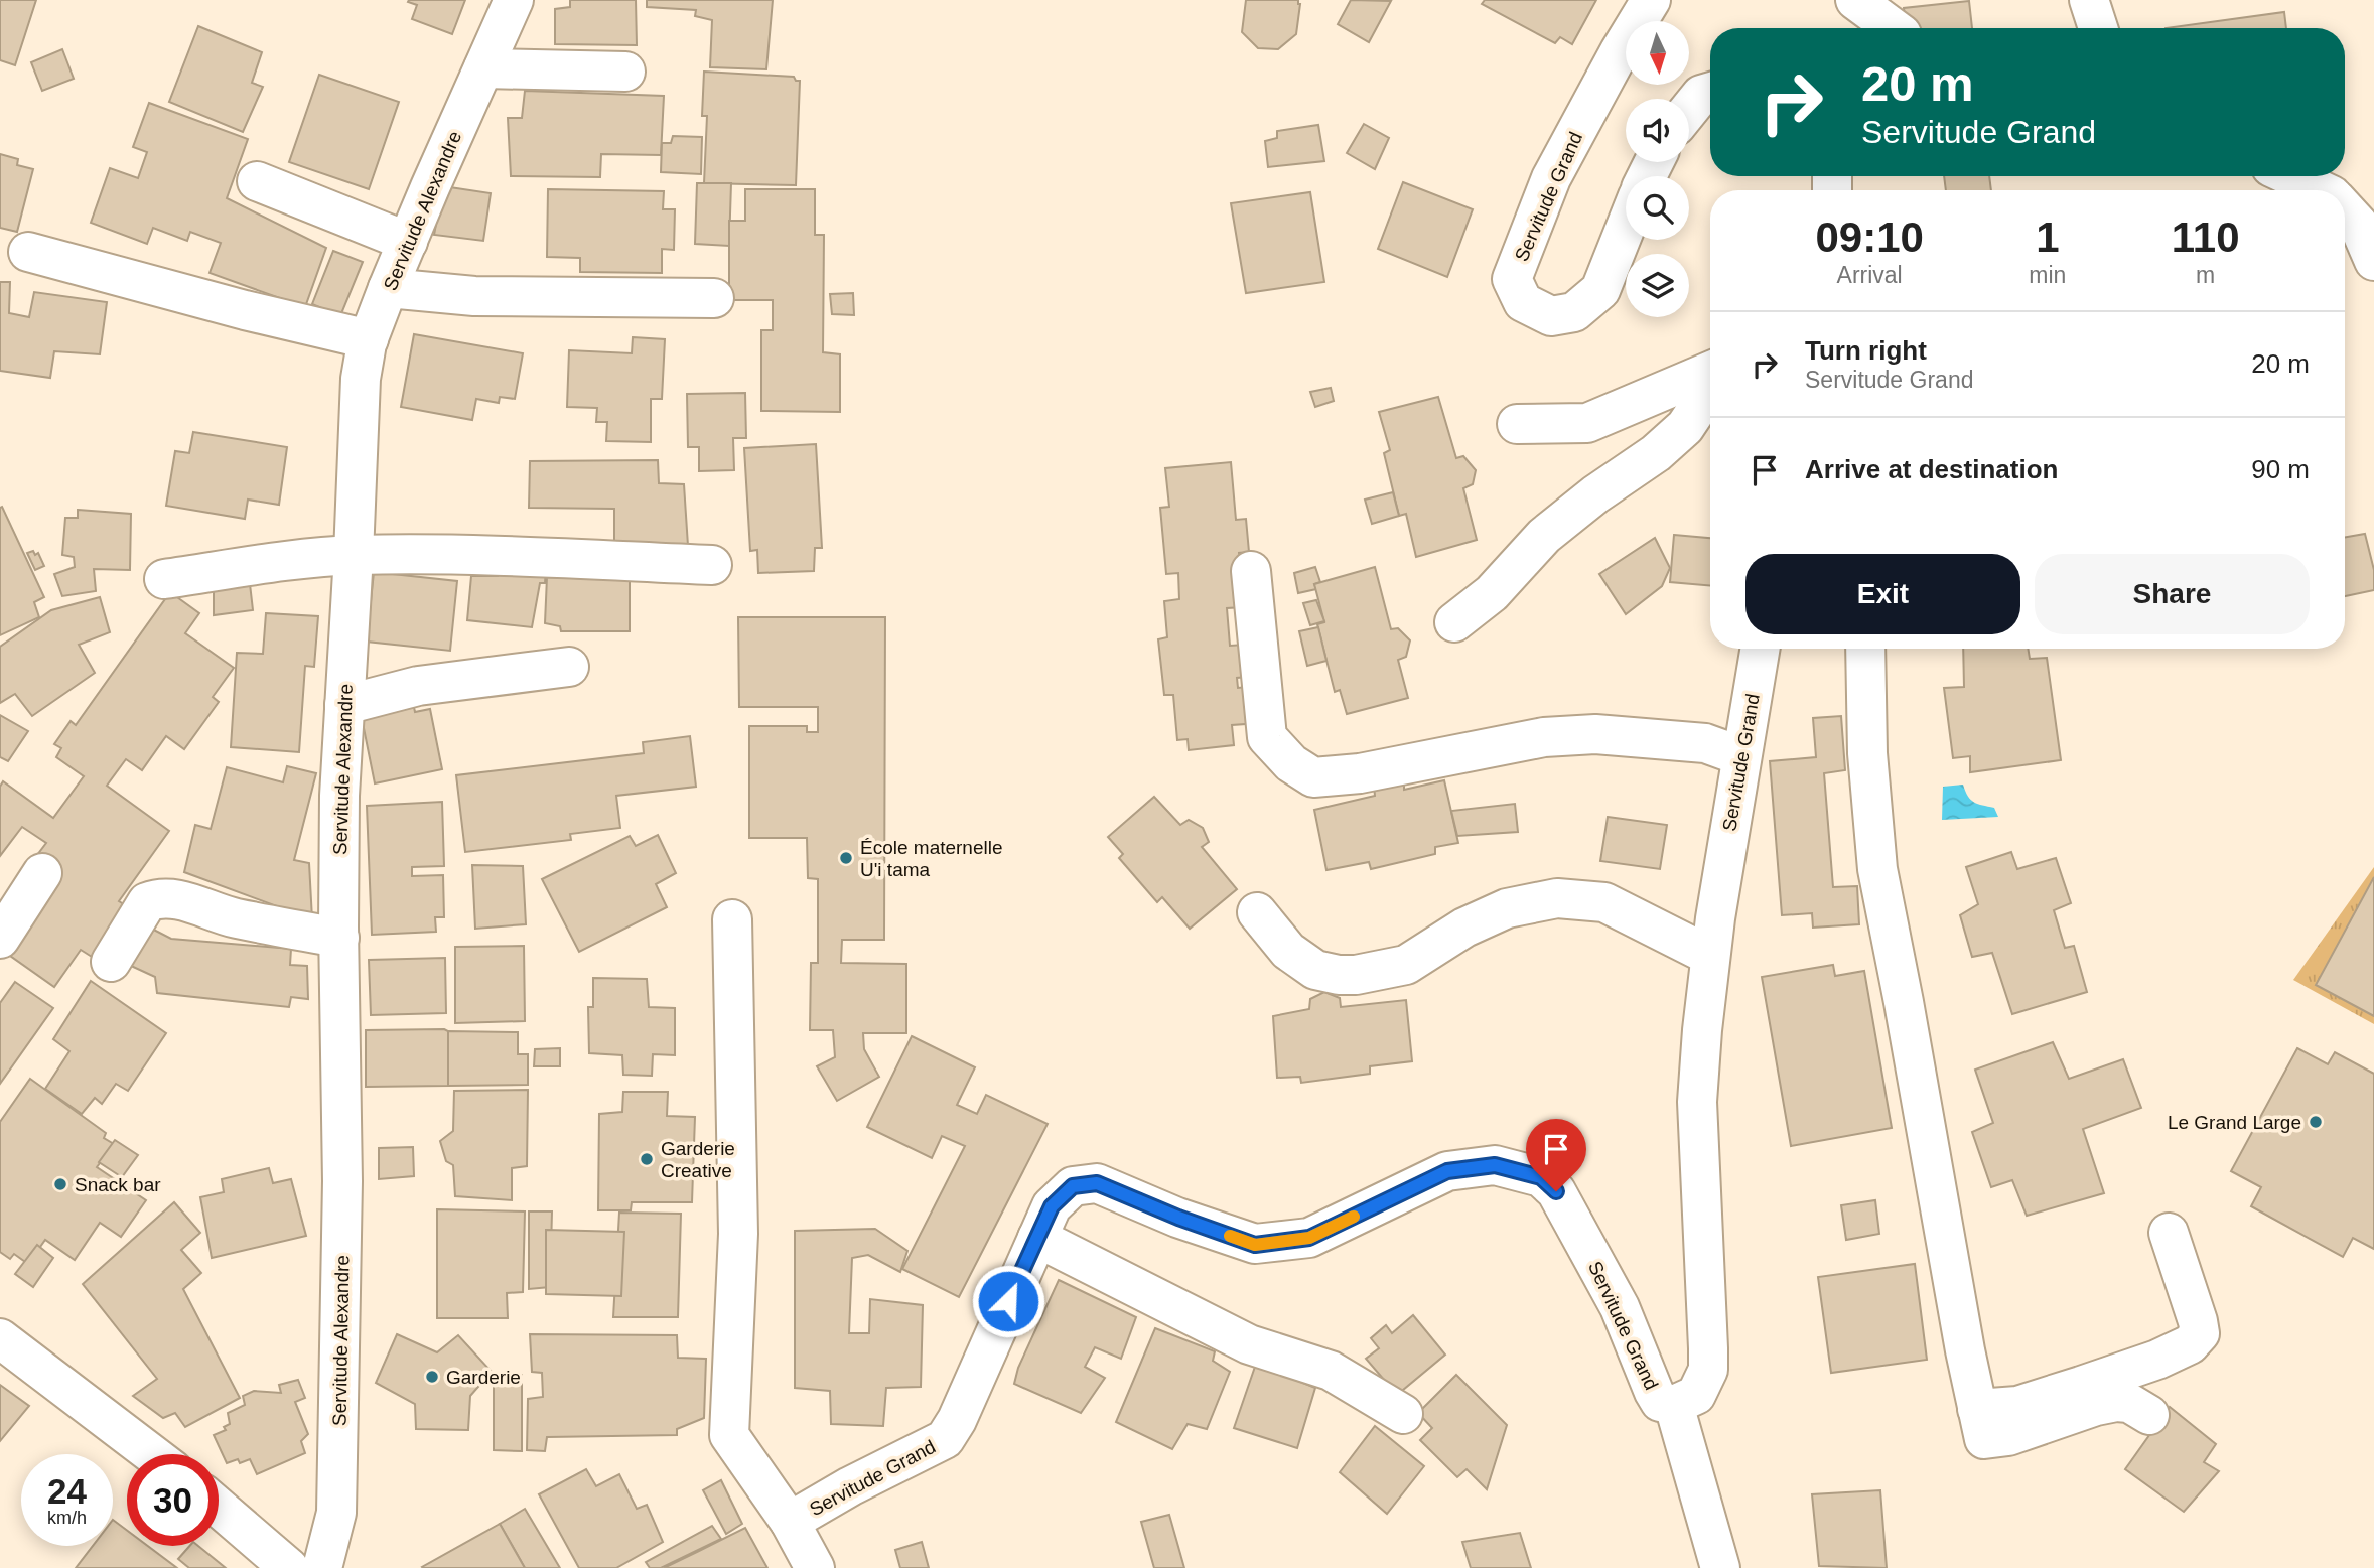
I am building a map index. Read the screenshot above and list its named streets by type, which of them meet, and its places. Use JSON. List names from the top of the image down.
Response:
{
  "streets": {
    "street": ["Servitude Grand", "Servitude Alexandre"]
  },
  "places": [
    "École maternelle U'i tama",
    "Le Grand Large",
    "Garderie Creative",
    "Snack bar",
    "Garderie"
  ],
  "north": "bottom",
  "page": {
    "turn": ["20 m", "Servitude Grand"],
    "eta": [
      "09:10",
      "Arrival",
      "1",
      "min",
      "110",
      "m"
    ],
    "list": [
      {
        "name": "Turn right",
        "note": "Servitude Grand",
        "value": "20 m"
      },
      {
        "name": "Arrive at destination",
        "value": "90 m"
      }
    ],
    "buttons": ["Exit", "Share"],
    "speed": "24 km/h",
    "limit": "30"
  }
}
